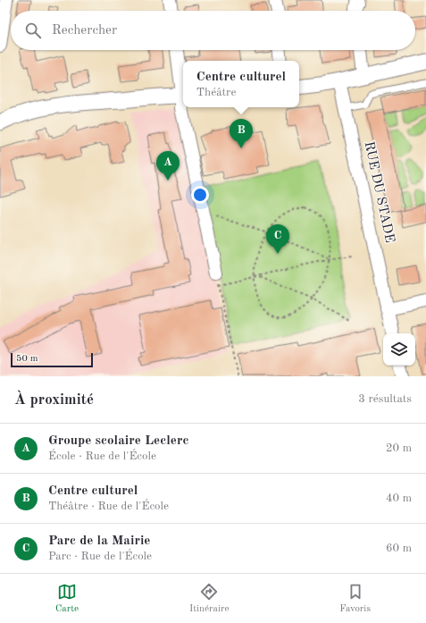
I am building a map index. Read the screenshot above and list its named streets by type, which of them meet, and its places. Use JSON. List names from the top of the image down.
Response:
{
  "streets": {
    "street": ["RUE DU STADE"]
  },
  "scale_bar": "50 m",
  "page": {
    "search": "Rechercher",
    "popup": ["Centre culturel", "Théâtre"],
    "pins": ["B", "A", "C"],
    "scale": "50 m",
    "heading": ["À proximité", "3 résultats"],
    "list": [
      {
        "mark": "A",
        "name": "Groupe scolaire Leclerc",
        "note": "École · Rue de l'École",
        "value": "20 m"
      },
      {
        "mark": "B",
        "name": "Centre culturel",
        "note": "Théâtre · Rue de l'École",
        "value": "40 m"
      },
      {
        "mark": "C",
        "name": "Parc de la Mairie",
        "note": "Parc · Rue de l'École",
        "value": "60 m"
      }
    ],
    "nav": ["Carte", "Itinéraire", "Favoris"]
  }
}
